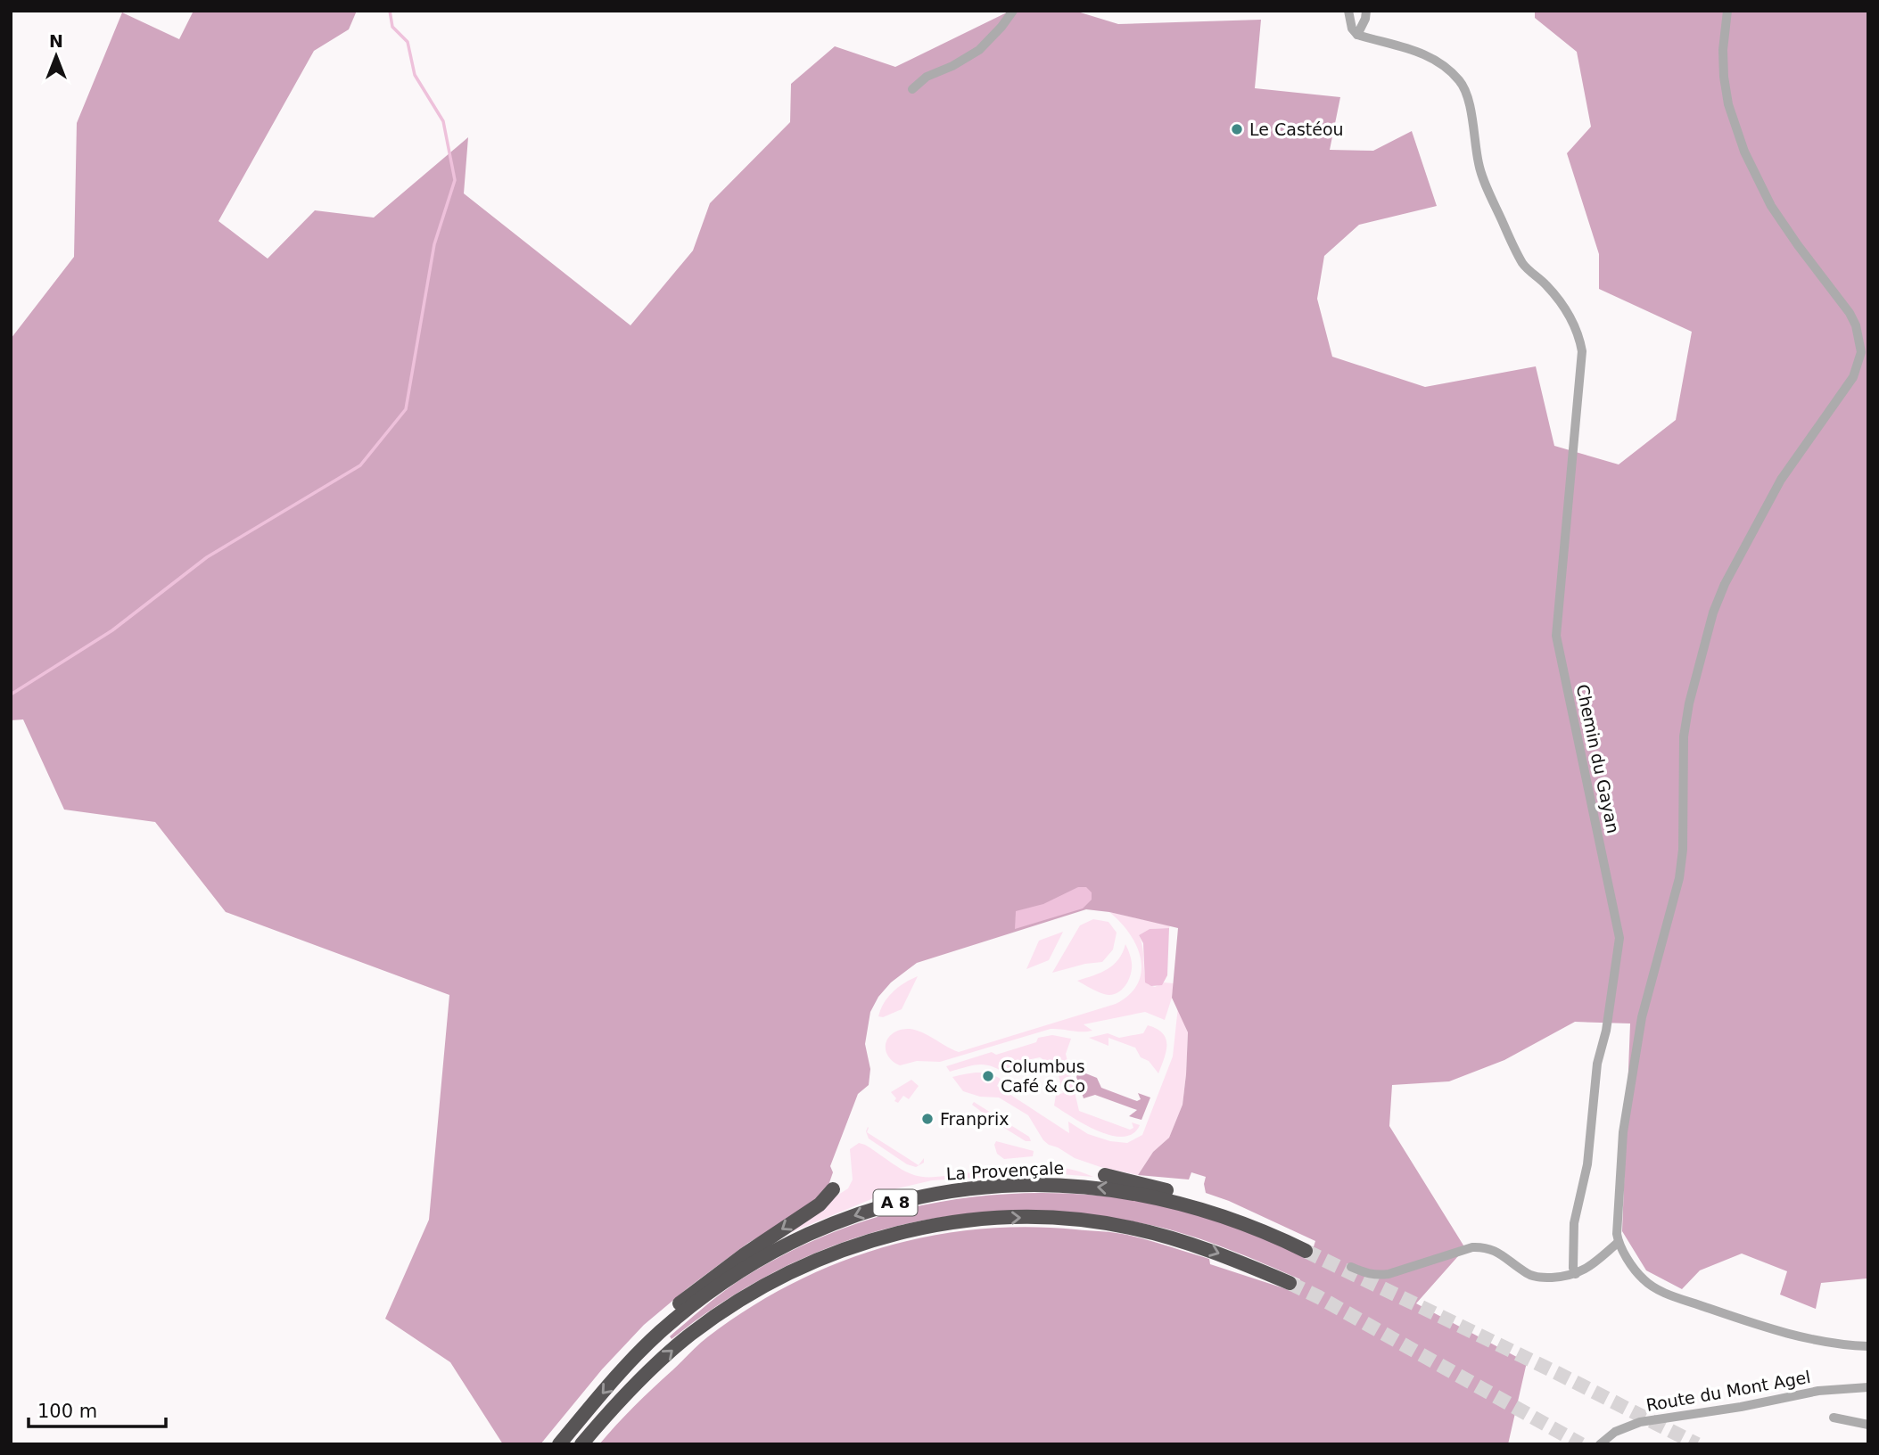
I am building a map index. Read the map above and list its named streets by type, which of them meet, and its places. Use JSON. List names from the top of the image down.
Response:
{
  "streets": {
    "highway": ["La Provençale", "A 8"],
    "street": ["Chemin du Gayan", "Route du Mont Agel"]
  },
  "places": ["Le Castéou", "Columbus Café & Co", "Franprix"],
  "scale_bar": "100 m",
  "north": "top"
}
